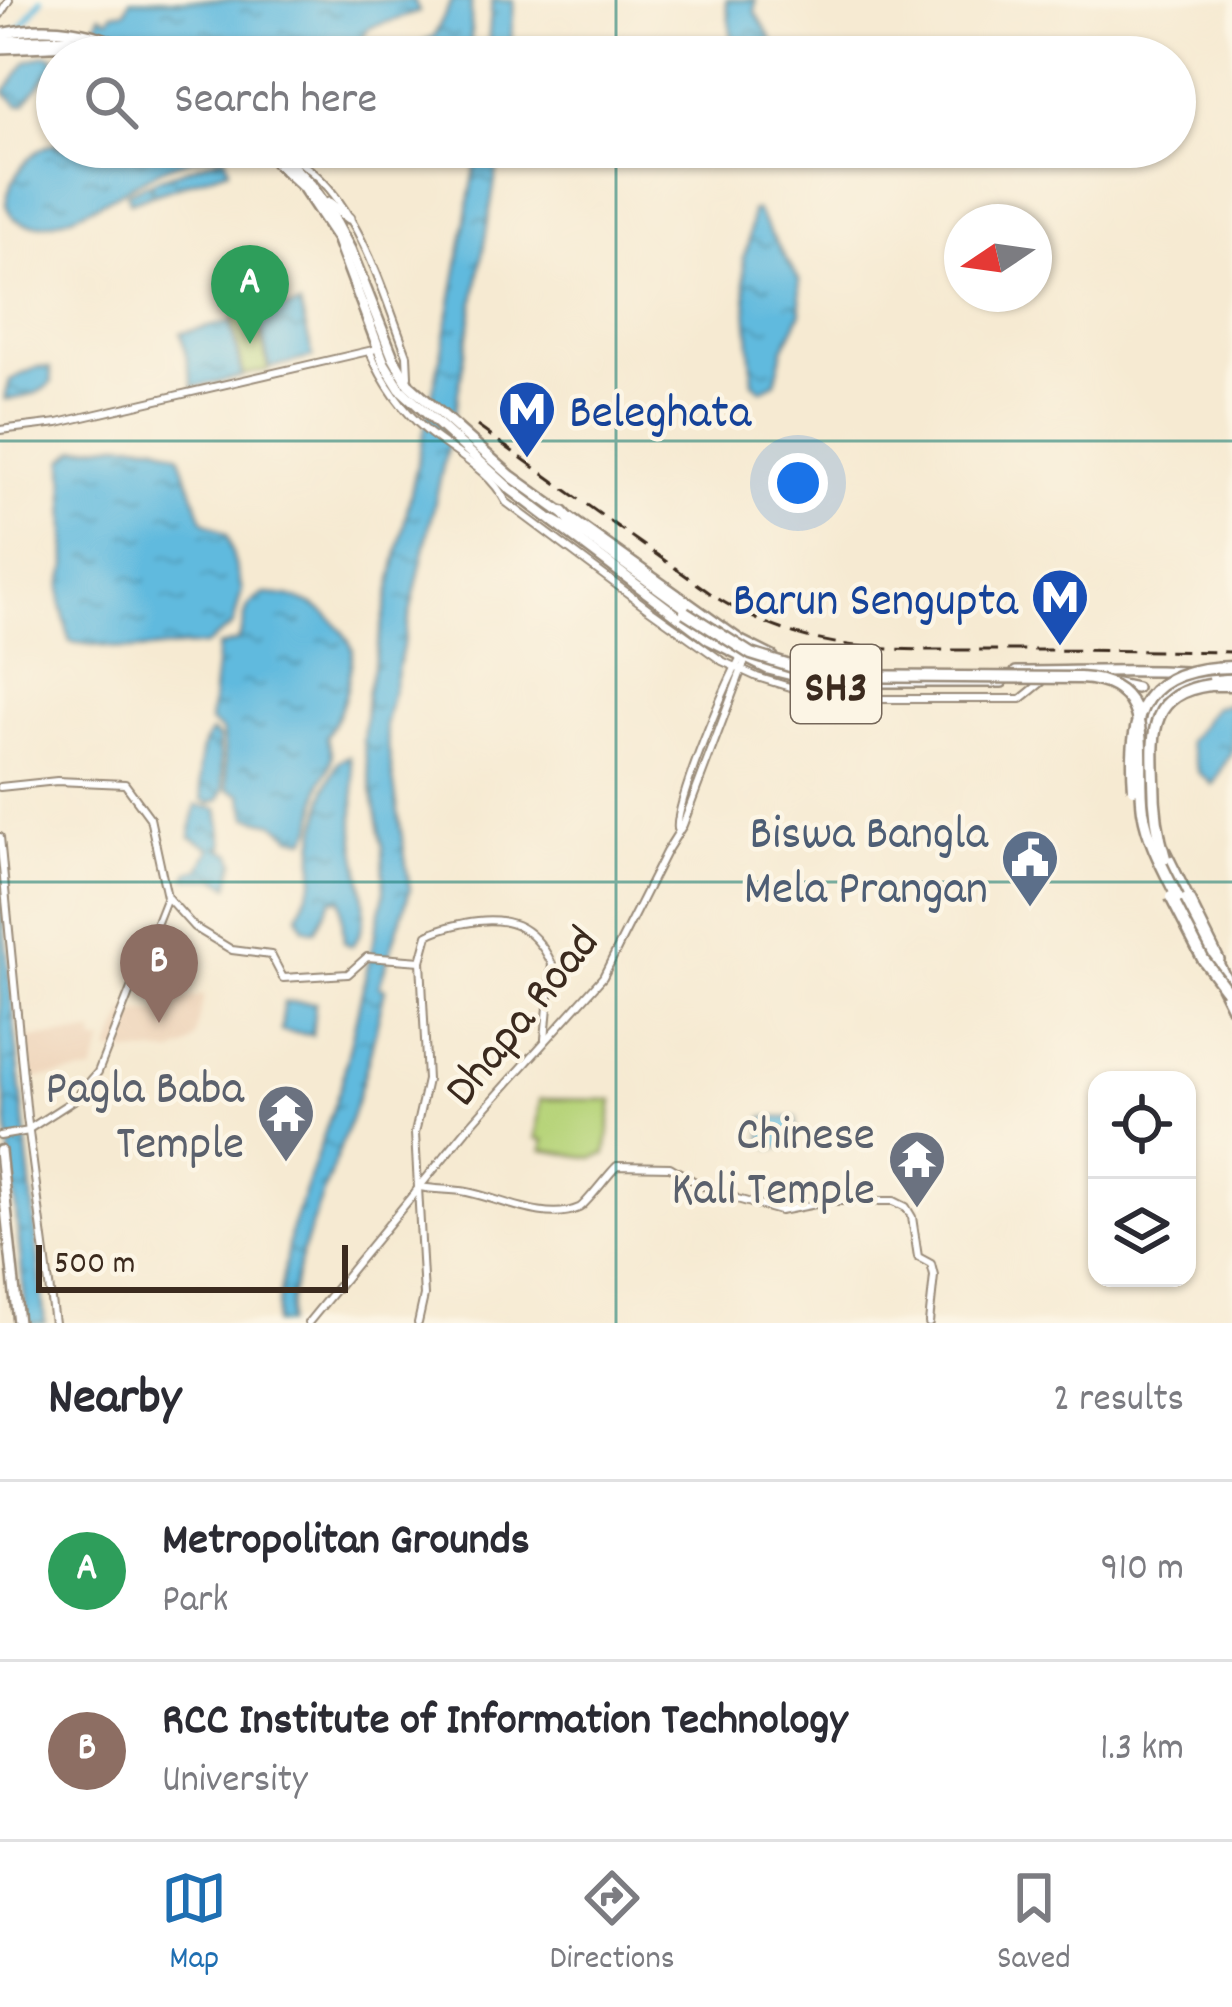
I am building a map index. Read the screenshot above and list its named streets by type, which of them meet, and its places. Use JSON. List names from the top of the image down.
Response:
{
  "streets": {
    "main road": ["SH3"],
    "street": ["Dhapa Road"]
  },
  "crossings": [
    ["SH3", "Dhapa Road"]
  ],
  "places": {
    "metro station": ["Beleghata", "Barun Sengupta"],
    "public building": ["Biswa Bangla Mela Prangan"],
    "temple": ["Pagla Baba Temple", "Chinese Kali Temple"]
  },
  "scale_bar": "500 m",
  "north": "left",
  "page": {
    "search": "Search here",
    "pins": ["A", "B"],
    "scale": "500 m",
    "heading": ["Nearby", "2 results"],
    "list": [
      {
        "mark": "A",
        "name": "Metropolitan Grounds",
        "note": "Park",
        "value": "910 m"
      },
      {
        "mark": "B",
        "name": "RCC Institute of Information Technology",
        "note": "University",
        "value": "1.3 km"
      }
    ],
    "nav": ["Map", "Directions", "Saved"]
  }
}
